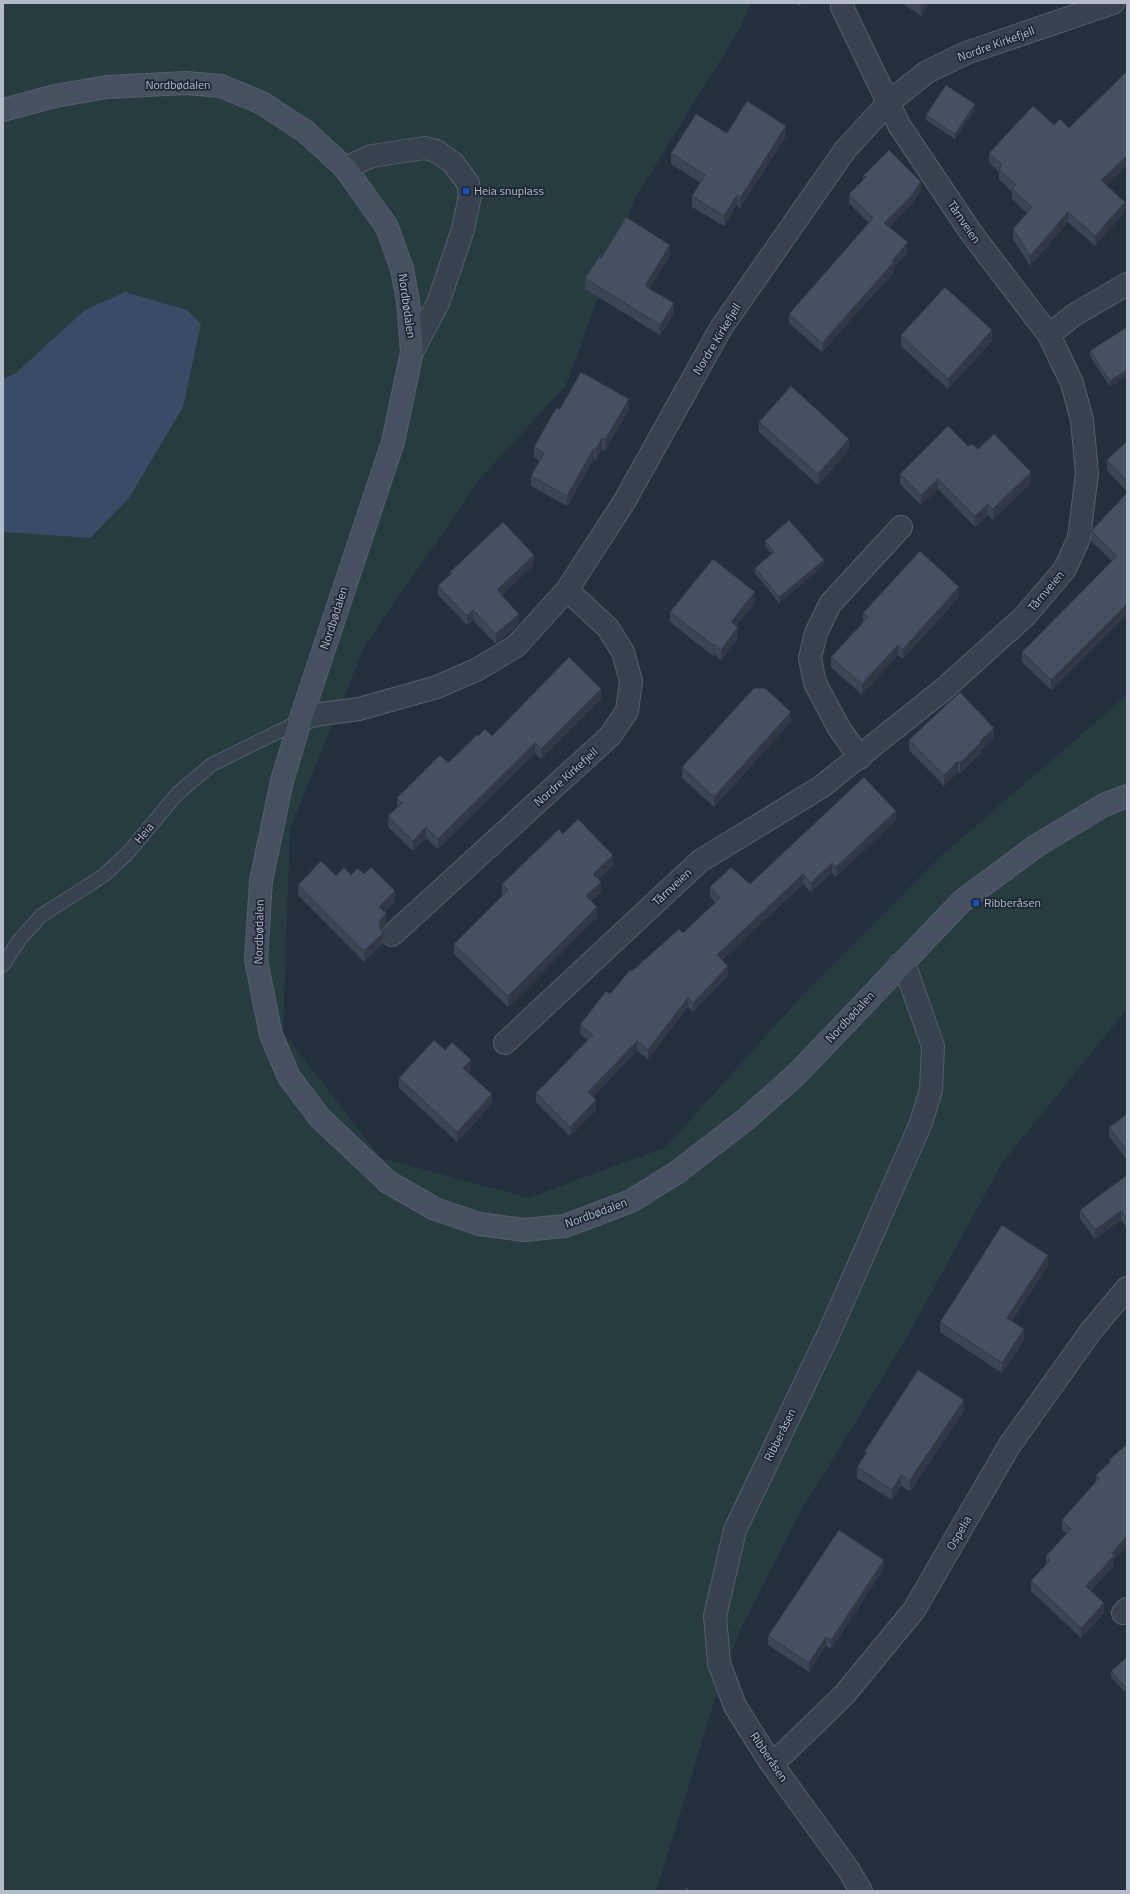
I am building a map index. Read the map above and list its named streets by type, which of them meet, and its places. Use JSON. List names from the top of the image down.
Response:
{
  "streets": {
    "street": [
      "Nordre Kirkefjell",
      "Nordbødalen",
      "Tårnveien",
      "Ribberåsen",
      "Ospelia"
    ],
    "lane": ["Heia"]
  },
  "crossings": [
    ["Nordre Kirkefjell", "Nordbødalen"],
    ["Nordre Kirkefjell", "Tårnveien"],
    ["Nordre Kirkefjell", "Heia"],
    ["Nordbødalen", "Heia"],
    ["Nordbødalen", "Ribberåsen"],
    ["Ribberåsen", "Ospelia"]
  ],
  "places": {
    "transit": ["Heia snuplass", "Ribberåsen"]
  }
}
